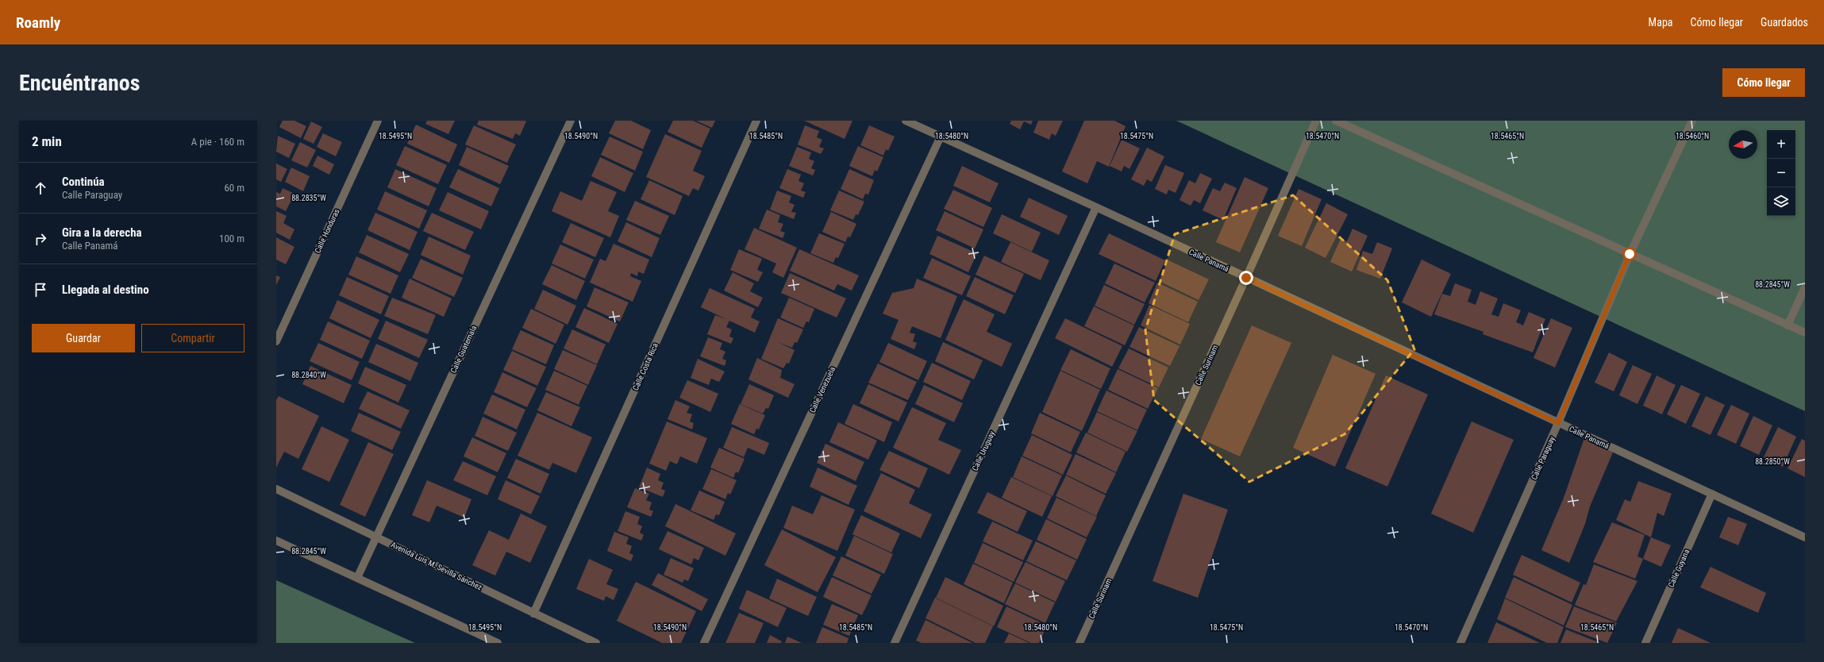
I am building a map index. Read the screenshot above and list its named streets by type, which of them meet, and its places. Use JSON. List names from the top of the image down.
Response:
{
  "streets": {
    "street": [
      "Calle Honduras",
      "Calle Panamá",
      "Calle Guatemala",
      "Calle Surinam",
      "Calle Costa Rica",
      "Calle Venezuela",
      "Calle Uruguay",
      "Calle Paraguay",
      "Avenida Luis M. Sevilla Sánchez",
      "Calle Guyana"
    ]
  },
  "crossings": [
    ["Calle Panamá", "Calle Surinam"],
    ["Calle Panamá", "Calle Venezuela"],
    ["Calle Panamá", "Calle Uruguay"],
    ["Calle Panamá", "Calle Paraguay"],
    ["Calle Panamá", "Calle Guyana"],
    ["Calle Guatemala", "Avenida Luis M. Sevilla Sánchez"],
    ["Calle Costa Rica", "Avenida Luis M. Sevilla Sánchez"]
  ],
  "north": "left",
  "page": {
    "header": "Roamly",
    "nav": ["Mapa", "Cómo llegar", "Guardados"],
    "buttons": [
      "Cómo llegar",
      ["Guardar", "Compartir"]
    ],
    "title": "Encuéntranos",
    "heading": ["2 min", "A pie · 160 m"],
    "map_buttons": ["+", "−"],
    "list": [
      ["Continúa", "Calle Paraguay", "60 m"],
      ["Gira a la derecha", "Calle Panamá", "100 m"],
      "Llegada al destino"
    ]
  },
  "coordinates": [
    "18.5495°N",
    "18.5490°N",
    "18.5485°N",
    "18.5480°N",
    "18.5475°N",
    "18.5470°N",
    "18.5465°N",
    "18.5460°N",
    "88.2835°W",
    "88.2845°W",
    "88.2840°W",
    "88.2850°W"
  ]
}
